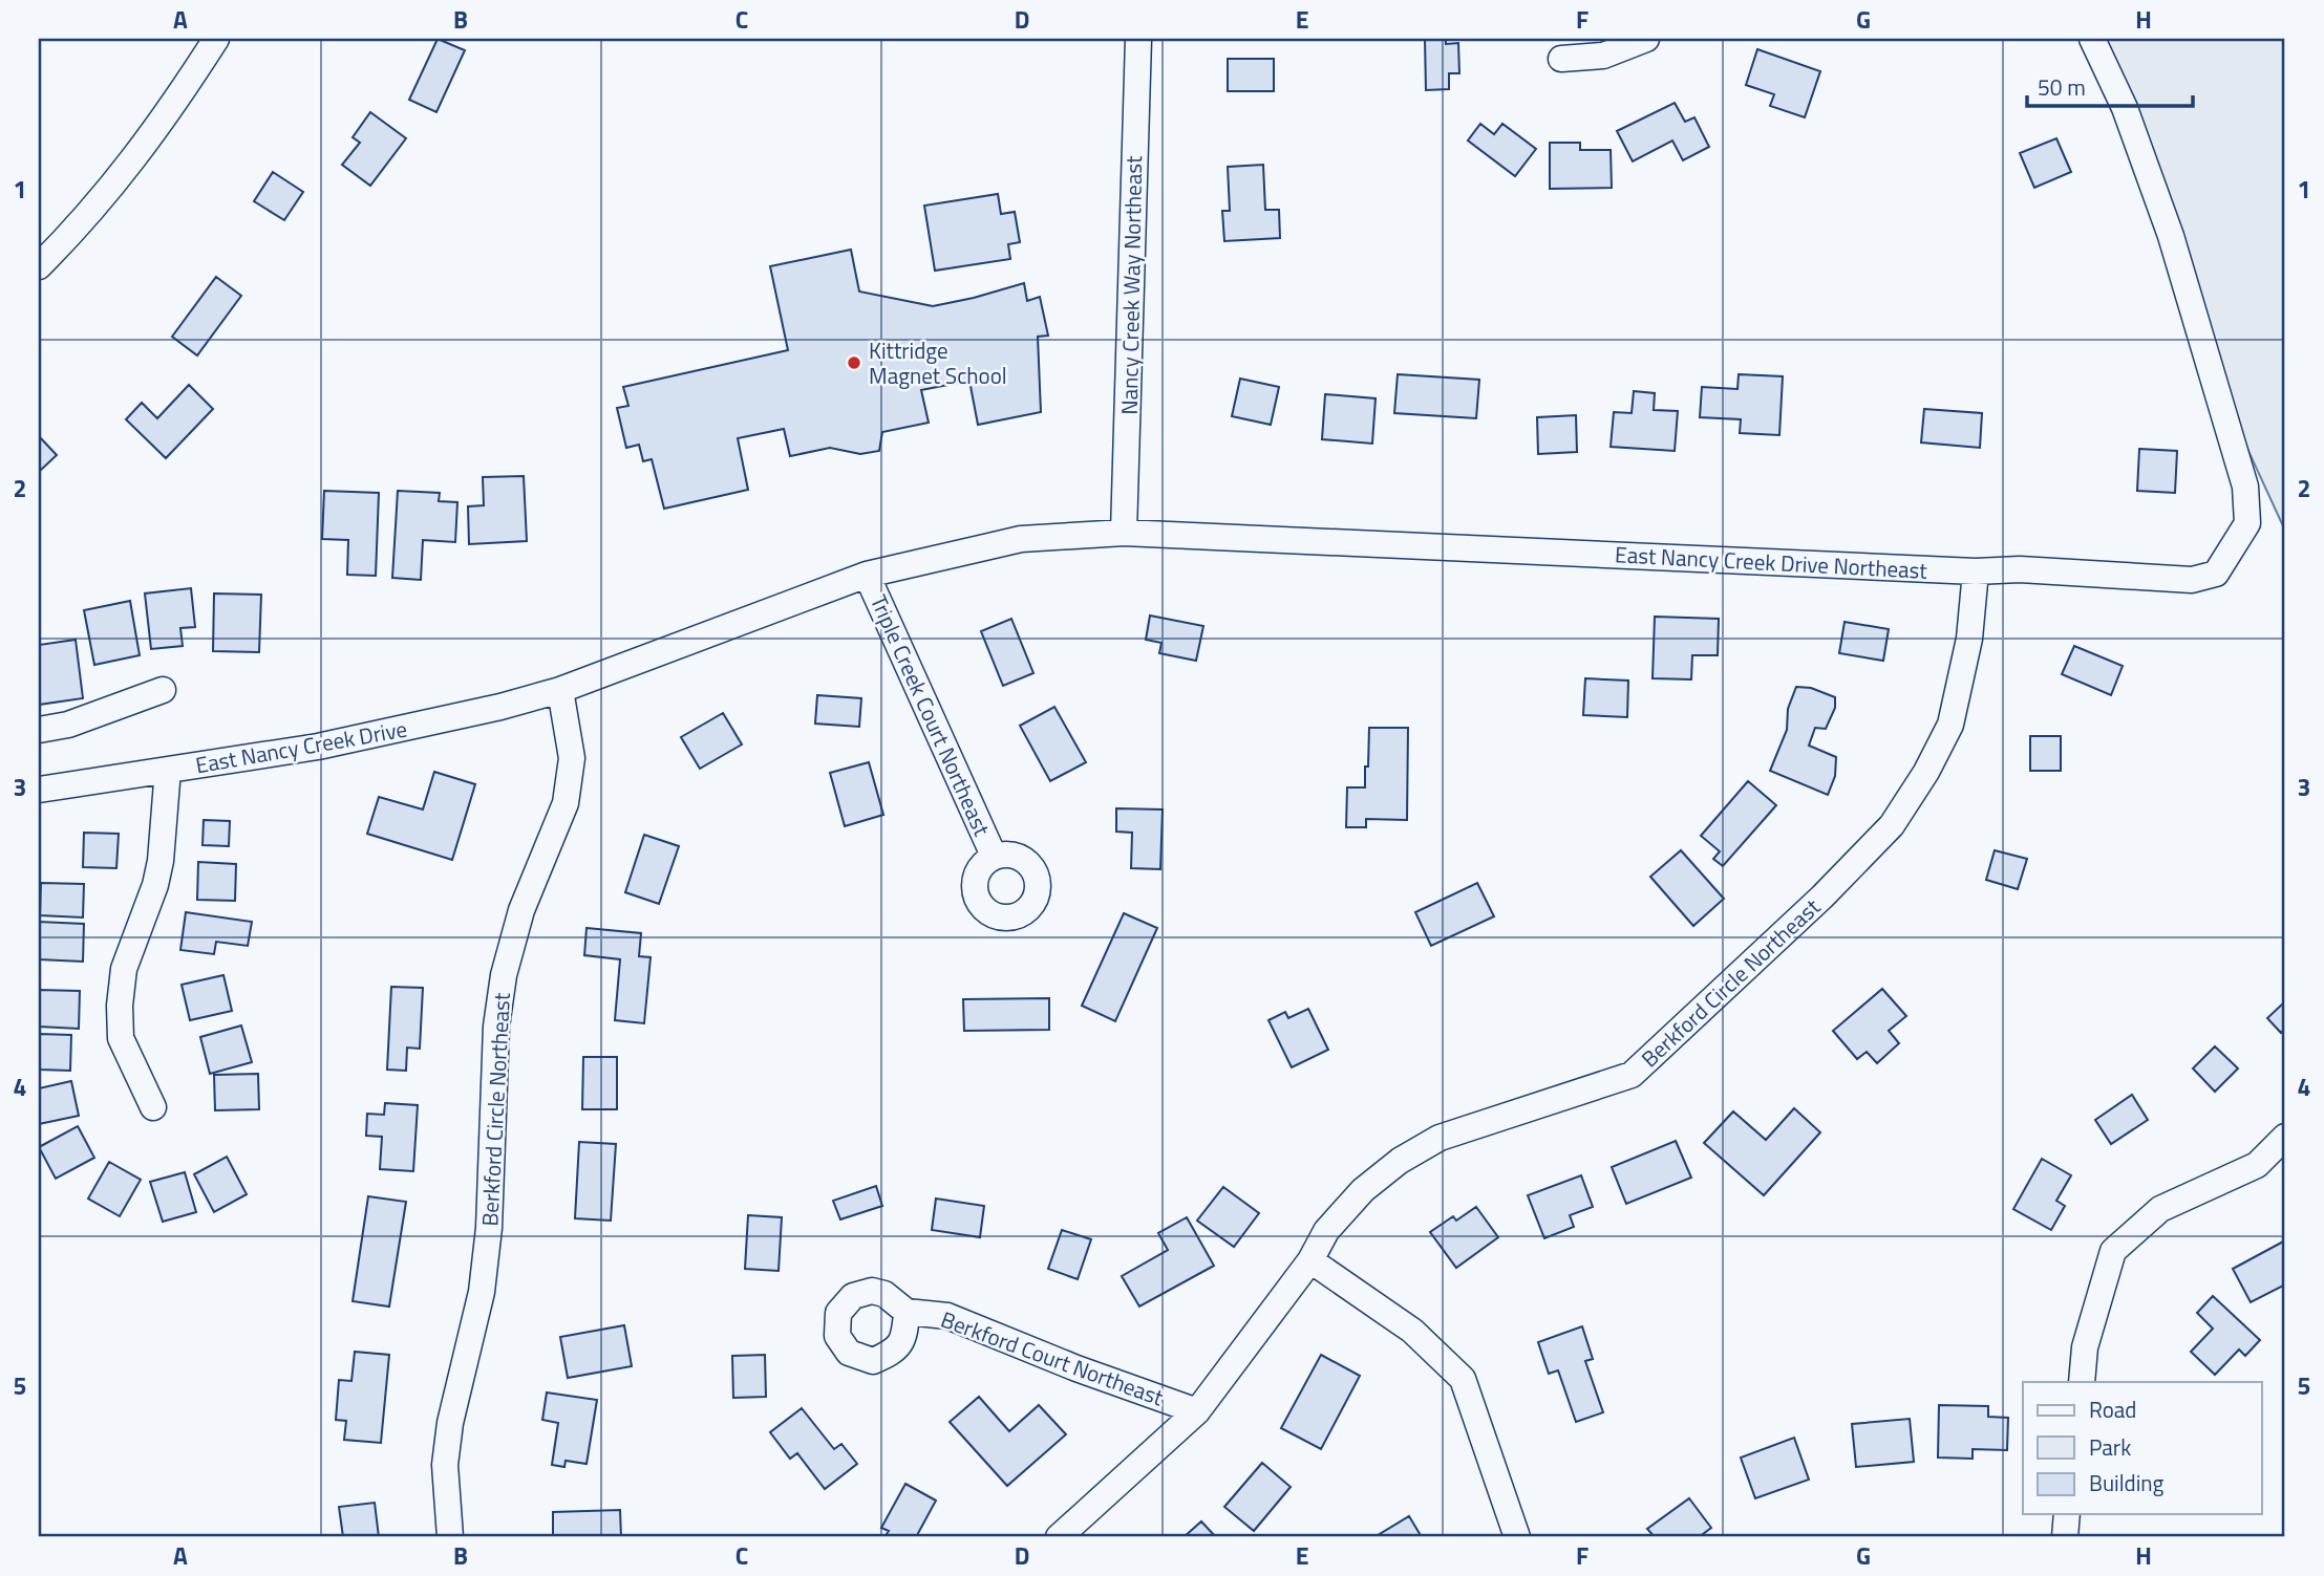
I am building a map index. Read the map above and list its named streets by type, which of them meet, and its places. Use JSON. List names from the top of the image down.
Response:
{
  "streets": {
    "street": [
      "Nancy Creek Way Northeast",
      "East Nancy Creek Drive Northeast",
      "Triple Creek Court Northeast",
      "East Nancy Creek Drive",
      "Berkford Circle Northeast",
      "Berkford Court Northeast"
    ]
  },
  "crossings": [
    ["Nancy Creek Way Northeast", "East Nancy Creek Drive Northeast"],
    ["East Nancy Creek Drive Northeast", "Berkford Circle Northeast"],
    ["East Nancy Creek Drive", "Berkford Circle Northeast"],
    ["Berkford Circle Northeast", "Berkford Court Northeast"]
  ],
  "places": ["Kittridge Magnet School"],
  "legend": ["Road", "Park", "Building"],
  "scale_bar": "50 m",
  "grid": {
    "columns": [
      "A",
      "B",
      "C",
      "D",
      "E",
      "F",
      "G",
      "H"
    ],
    "rows": [
      "1",
      "2",
      "3",
      "4",
      "5"
    ]
  }
}
